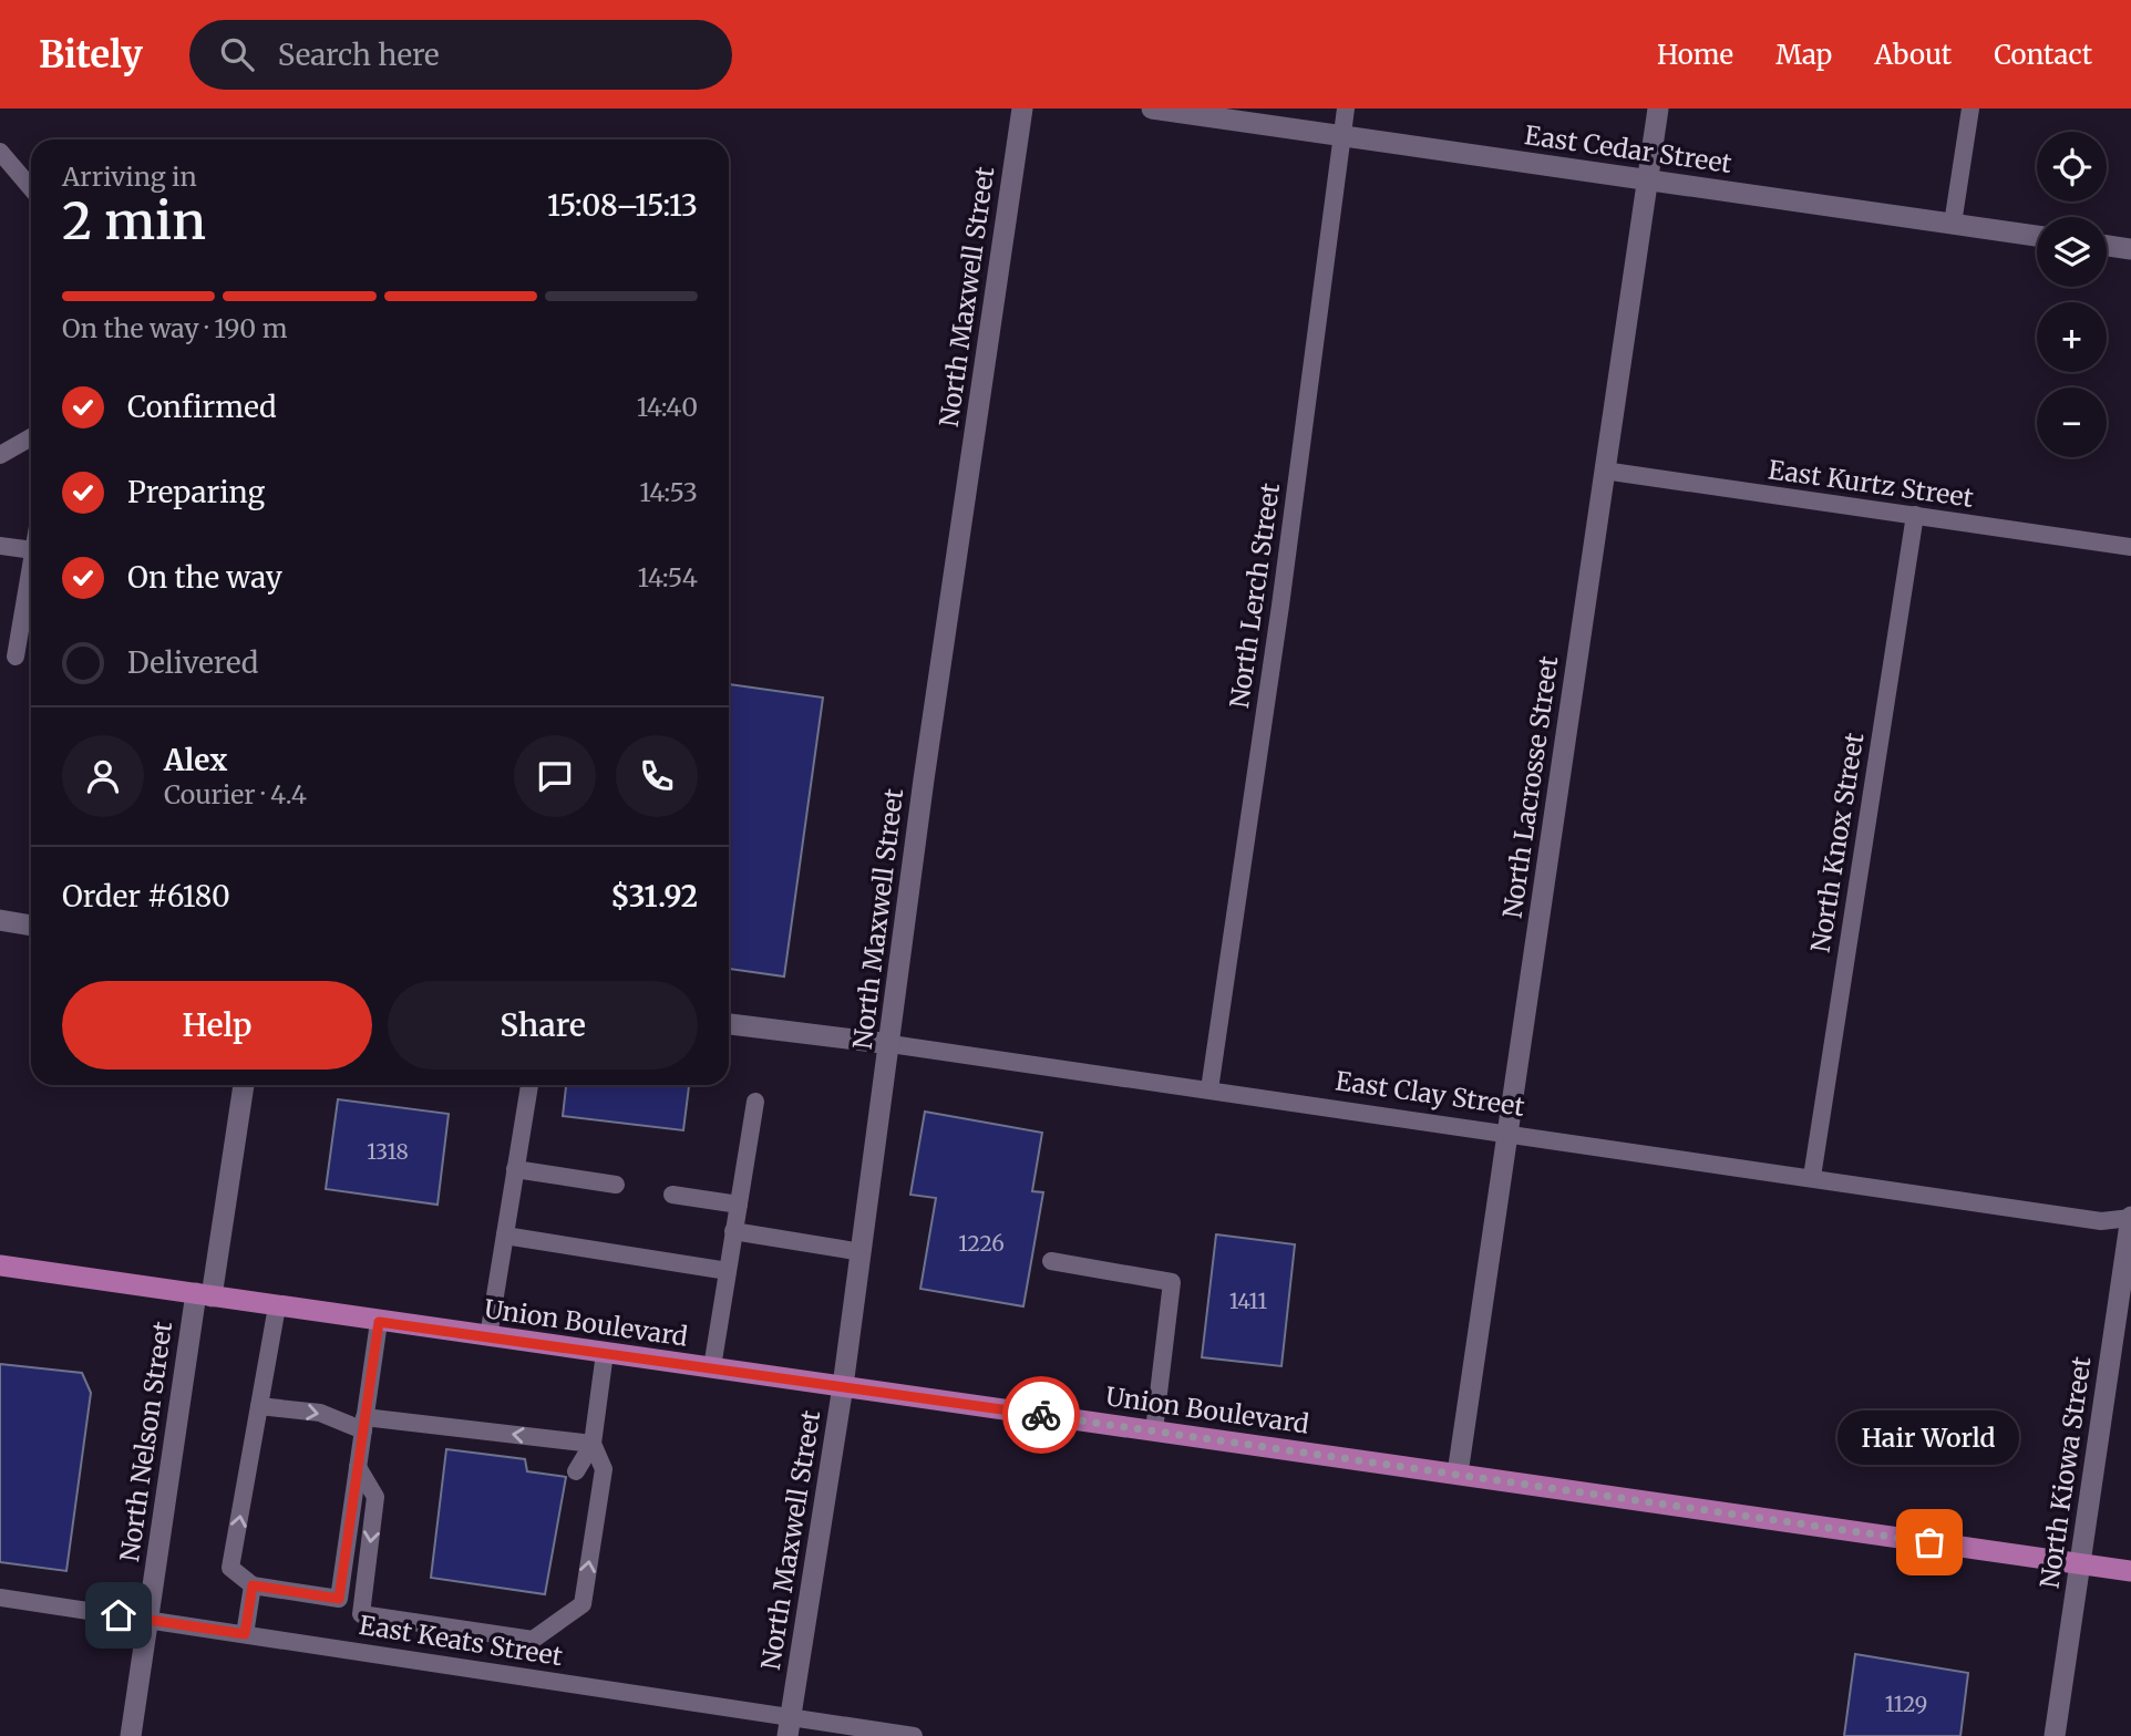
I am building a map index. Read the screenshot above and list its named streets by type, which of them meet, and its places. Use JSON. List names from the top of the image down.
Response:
{
  "streets": {
    "main road": ["Union Boulevard"],
    "street": [
      "East Cedar Street",
      "North Maxwell Street",
      "North Lacrosse Street",
      "East Clay Street",
      "North Nelson Street",
      "North Kiowa Street"
    ],
    "lane": [
      "East Kurtz Street",
      "North Lerch Street",
      "North Knox Street",
      "East Keats Street"
    ]
  },
  "crossings": [
    ["East Cedar Street", "North Lerch Street"],
    ["East Cedar Street", "North Lacrosse Street"],
    ["North Maxwell Street", "East Clay Street"],
    ["North Maxwell Street", "Union Boulevard"],
    ["North Maxwell Street", "East Keats Street"],
    ["East Kurtz Street", "North Lacrosse Street"],
    ["East Kurtz Street", "North Knox Street"],
    ["North Lerch Street", "East Clay Street"],
    ["North Lacrosse Street", "East Clay Street"],
    ["North Lacrosse Street", "Union Boulevard"],
    ["North Knox Street", "East Clay Street"],
    ["East Clay Street", "North Kiowa Street"],
    ["Union Boulevard", "North Nelson Street"],
    ["Union Boulevard", "North Kiowa Street"],
    ["North Nelson Street", "East Keats Street"]
  ],
  "places": ["Hair World"],
  "house_numbers": [
    "1318",
    "1226",
    "1411",
    "1129"
  ],
  "page": {
    "header": "Bitely",
    "search": "Search here",
    "nav": [
      "Home",
      "Map",
      "About",
      "Contact"
    ],
    "map_buttons": ["+", "−"],
    "heading": ["2 min", "Arriving in", "15:08–15:13"],
    "panel": [
      "Alex",
      "Courier · 4.4",
      "Order #6180",
      "$31.92"
    ],
    "bar": "On the way · 190 m",
    "list": [
      ["Confirmed", "14:40"],
      ["Preparing", "14:53"],
      ["On the way", "14:54"],
      "Delivered"
    ],
    "buttons": ["Help", "Share"],
    "bubble": "Hair World"
  }
}
